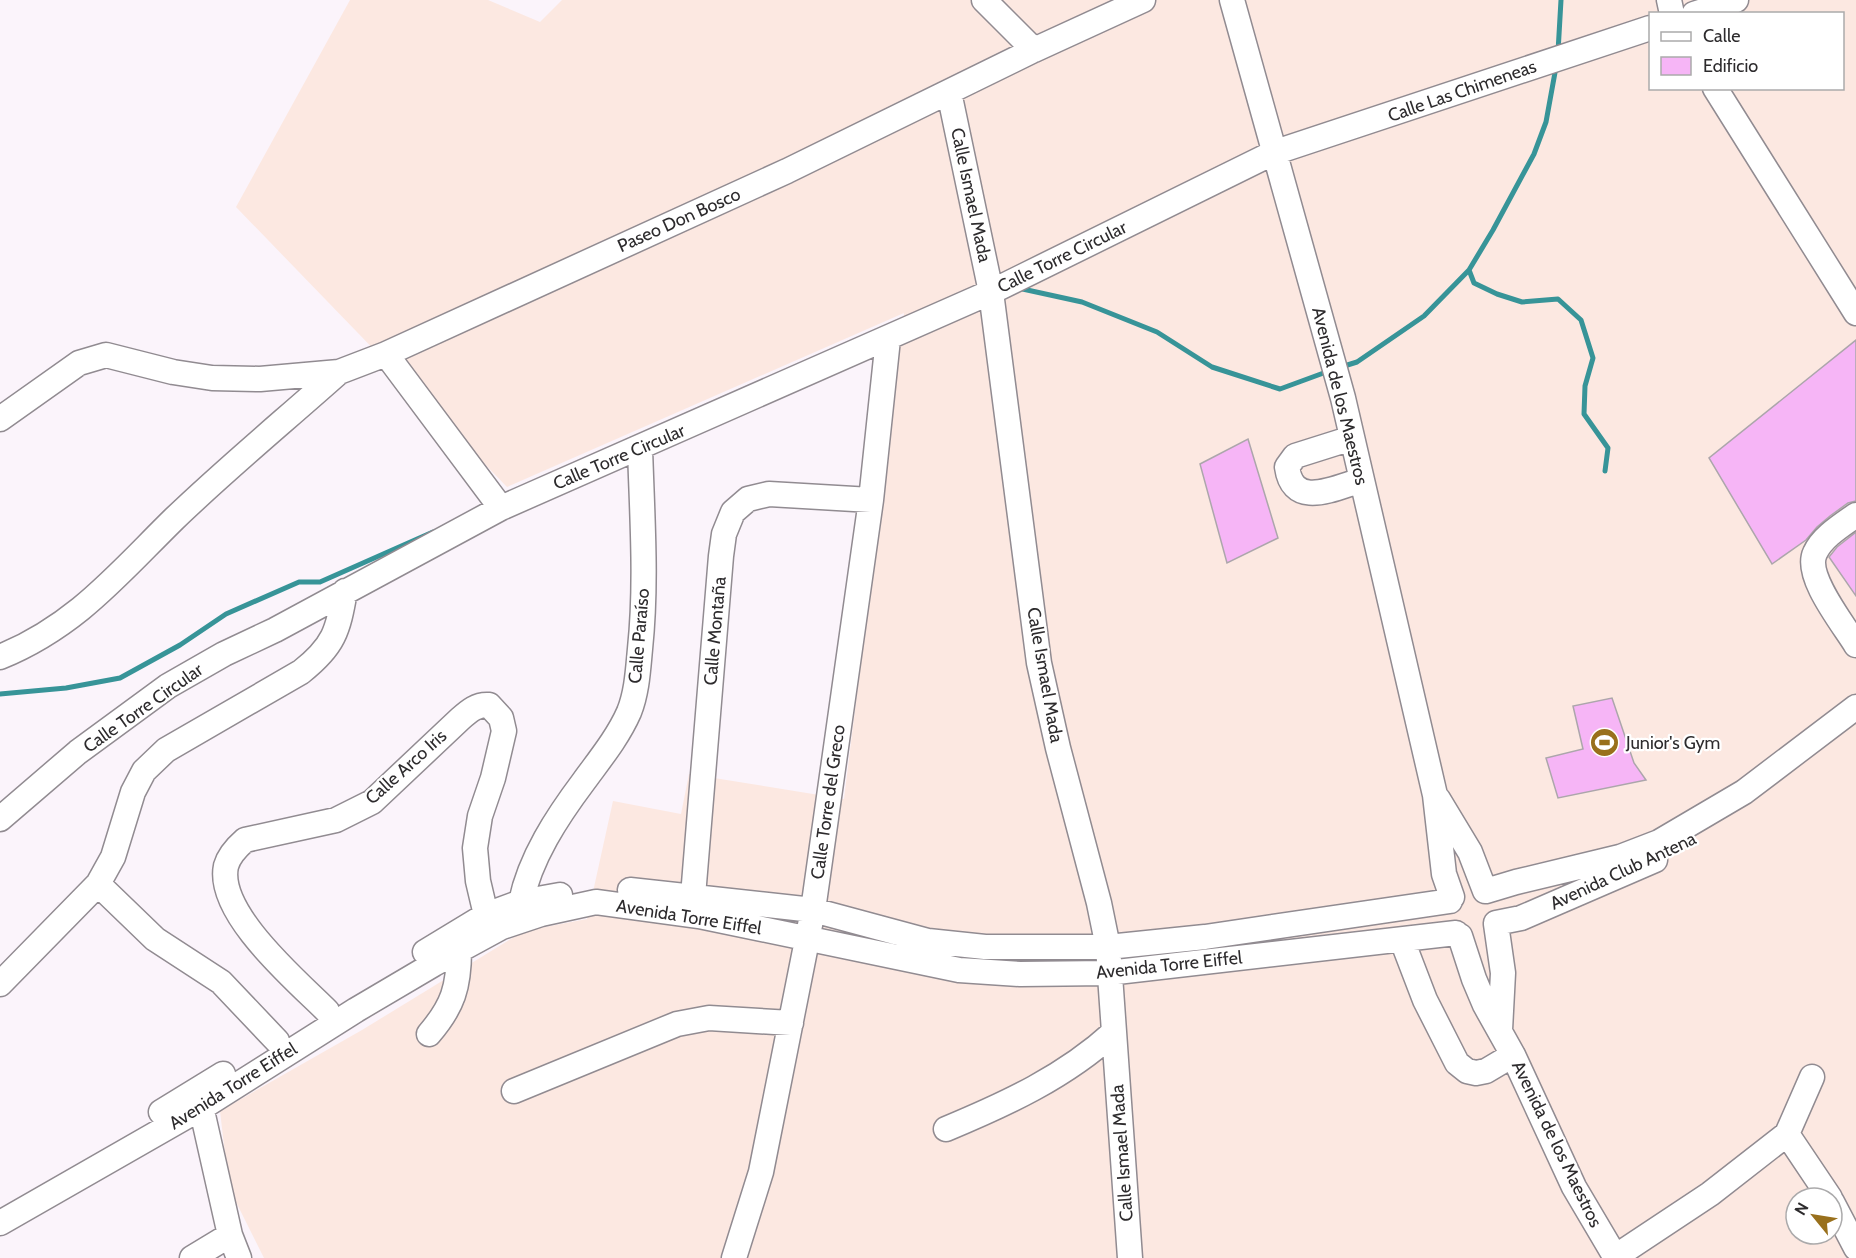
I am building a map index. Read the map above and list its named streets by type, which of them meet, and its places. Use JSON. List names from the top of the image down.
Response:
{
  "streets": {
    "street": [
      "Calle Las Chimeneas",
      "Calle Ismael Mada",
      "Paseo Don Bosco",
      "Calle Torre Circular",
      "Avenida de los Maestros",
      "Calle Montaña",
      "Calle Paraíso",
      "Calle Arco Iris",
      "Calle Torre del Greco",
      "Avenida Club Antena",
      "Avenida Torre Eiffel"
    ]
  },
  "crossings": [
    ["Calle Las Chimeneas", "Calle Torre Circular"],
    ["Calle Las Chimeneas", "Avenida de los Maestros"],
    ["Calle Ismael Mada", "Paseo Don Bosco"],
    ["Calle Ismael Mada", "Calle Torre Circular"],
    ["Calle Ismael Mada", "Avenida Torre Eiffel"],
    ["Calle Torre Circular", "Avenida de los Maestros"],
    ["Calle Torre Circular", "Calle Paraíso"],
    ["Calle Torre Circular", "Calle Torre del Greco"],
    ["Avenida de los Maestros", "Avenida Club Antena"],
    ["Avenida de los Maestros", "Avenida Torre Eiffel"],
    ["Calle Montaña", "Calle Torre del Greco"],
    ["Calle Montaña", "Avenida Torre Eiffel"],
    ["Calle Paraíso", "Avenida Torre Eiffel"],
    ["Calle Arco Iris", "Avenida Torre Eiffel"],
    ["Calle Torre del Greco", "Avenida Torre Eiffel"],
    ["Avenida Club Antena", "Avenida Torre Eiffel"]
  ],
  "places": {
    "sports": ["Junior's Gym"]
  },
  "legend": ["Calle", "Edificio"],
  "north": "top left"
}
